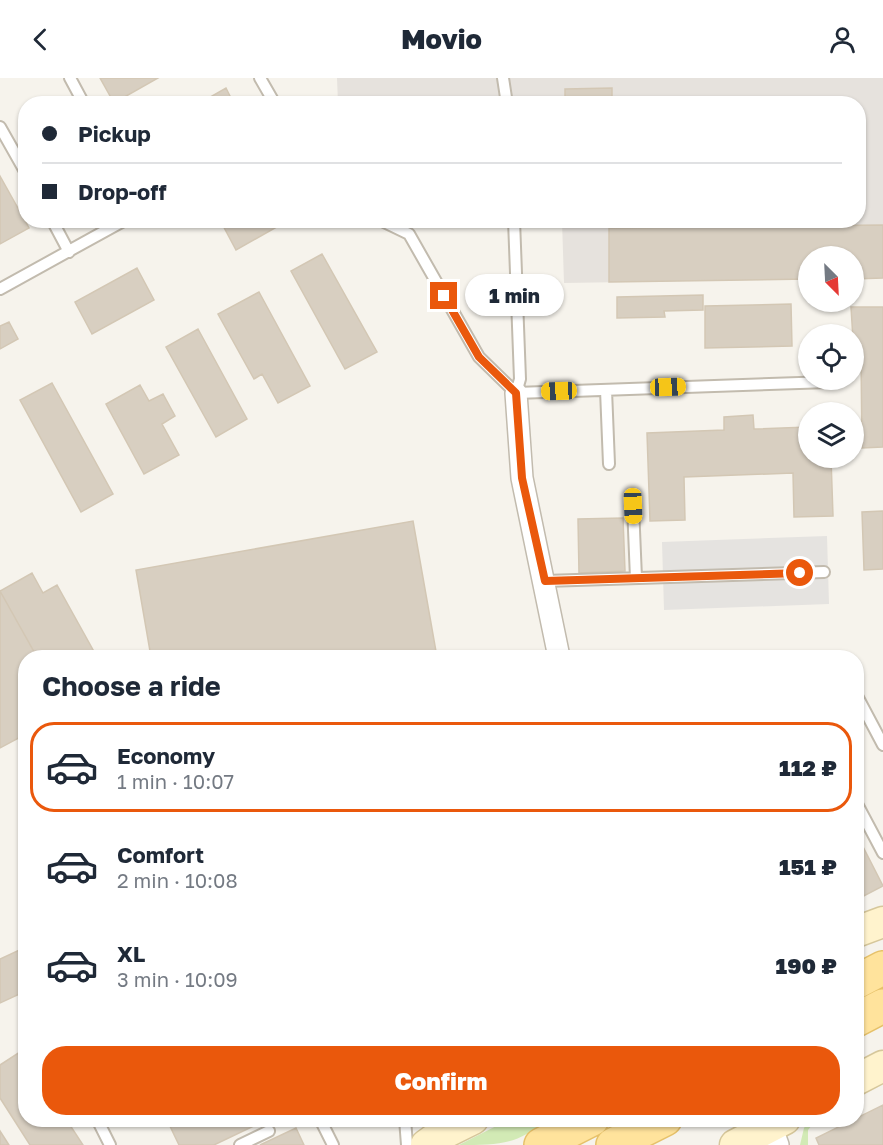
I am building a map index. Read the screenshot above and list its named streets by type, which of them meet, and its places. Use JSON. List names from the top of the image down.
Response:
{
  "north": "bottom right",
  "page": {
    "header": "Movio",
    "banner": ["Pickup", "Drop-off"],
    "bubble": "1 min",
    "heading": "Choose a ride",
    "list": [
      {
        "name": "Economy",
        "note": "1 min · 10:07",
        "value": "112 ₽"
      },
      {
        "name": "Comfort",
        "note": "2 min · 10:08",
        "value": "151 ₽"
      },
      {
        "name": "XL",
        "note": "3 min · 10:09",
        "value": "190 ₽"
      }
    ],
    "buttons": "Confirm"
  }
}
